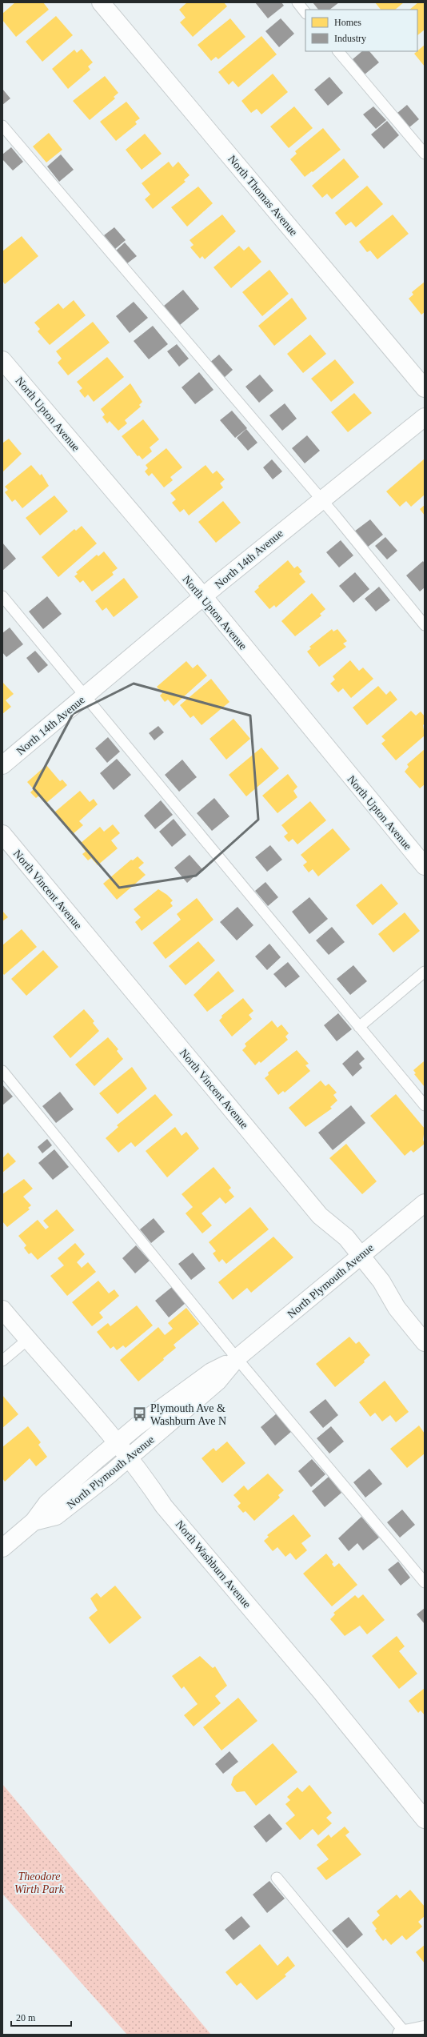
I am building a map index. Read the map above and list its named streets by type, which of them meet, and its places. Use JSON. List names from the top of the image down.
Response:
{
  "streets": {
    "street": [
      "North Thomas Avenue",
      "North Upton Avenue",
      "North 14th Avenue",
      "North Vincent Avenue",
      "North Plymouth Avenue",
      "North Washburn Avenue"
    ]
  },
  "crossings": [
    ["North Upton Avenue", "North 14th Avenue"],
    ["North Vincent Avenue", "North Plymouth Avenue"],
    ["North Plymouth Avenue", "North Washburn Avenue"]
  ],
  "parks": ["Theodore Wirth Park"],
  "places": {
    "bus stop": ["Plymouth Ave & Washburn Ave N"]
  },
  "legend": ["Homes", "Industry"],
  "scale_bar": "20 m"
}
